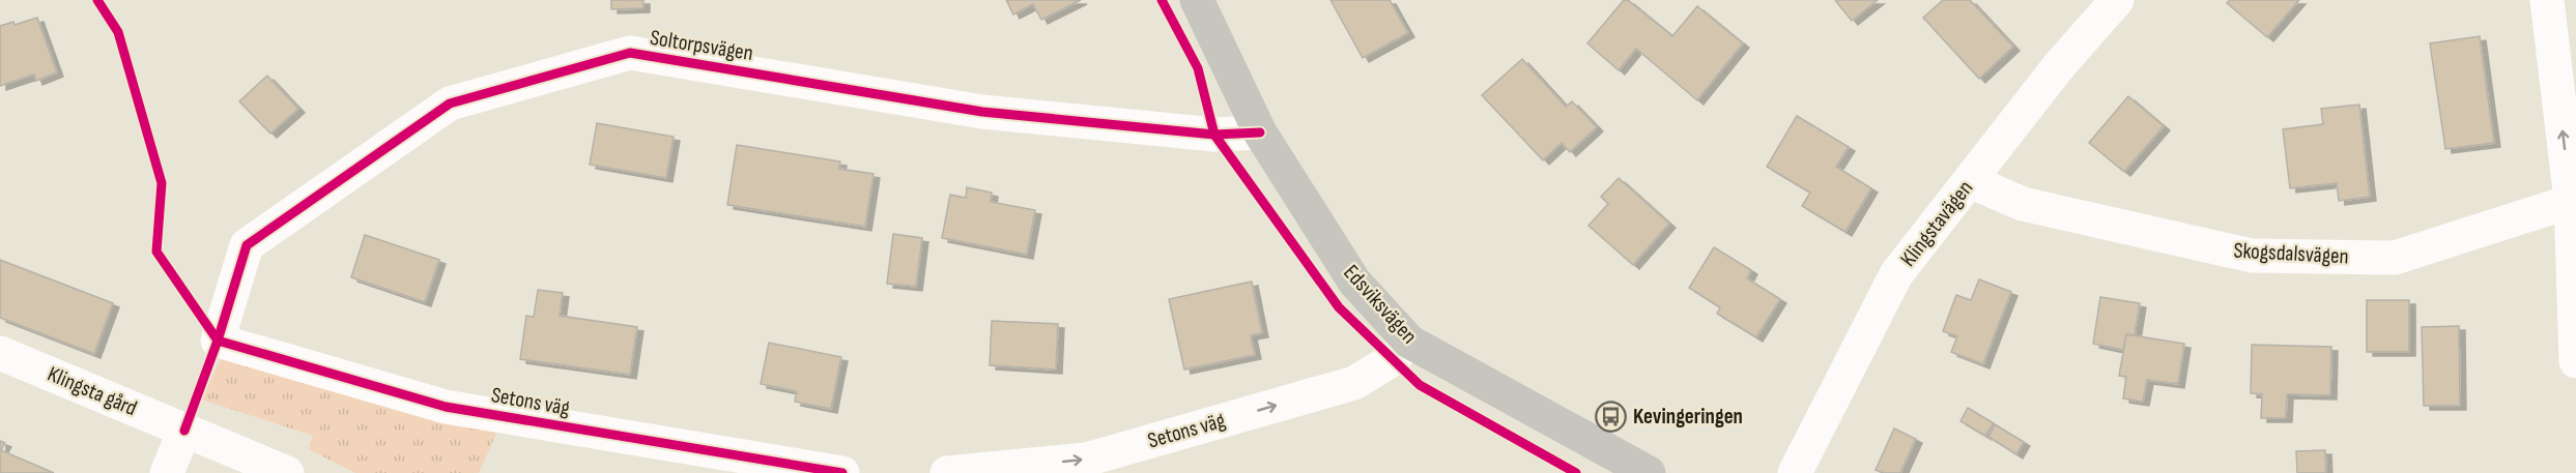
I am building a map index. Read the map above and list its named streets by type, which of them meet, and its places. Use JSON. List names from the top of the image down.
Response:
{
  "streets": {
    "street": [
      "Soltorpsvägen",
      "Klingstavägen",
      "Skogsdalsvägen",
      "Edsviksvägen",
      "Klingsta gård",
      "Setons väg"
    ]
  },
  "crossings": [
    ["Soltorpsvägen", "Edsviksvägen"],
    ["Soltorpsvägen", "Setons väg"],
    ["Klingstavägen", "Skogsdalsvägen"],
    ["Edsviksvägen", "Setons väg"]
  ],
  "one_way": ["Setons väg"],
  "places": {
    "bus stop": ["Kevingeringen"]
  }
}
